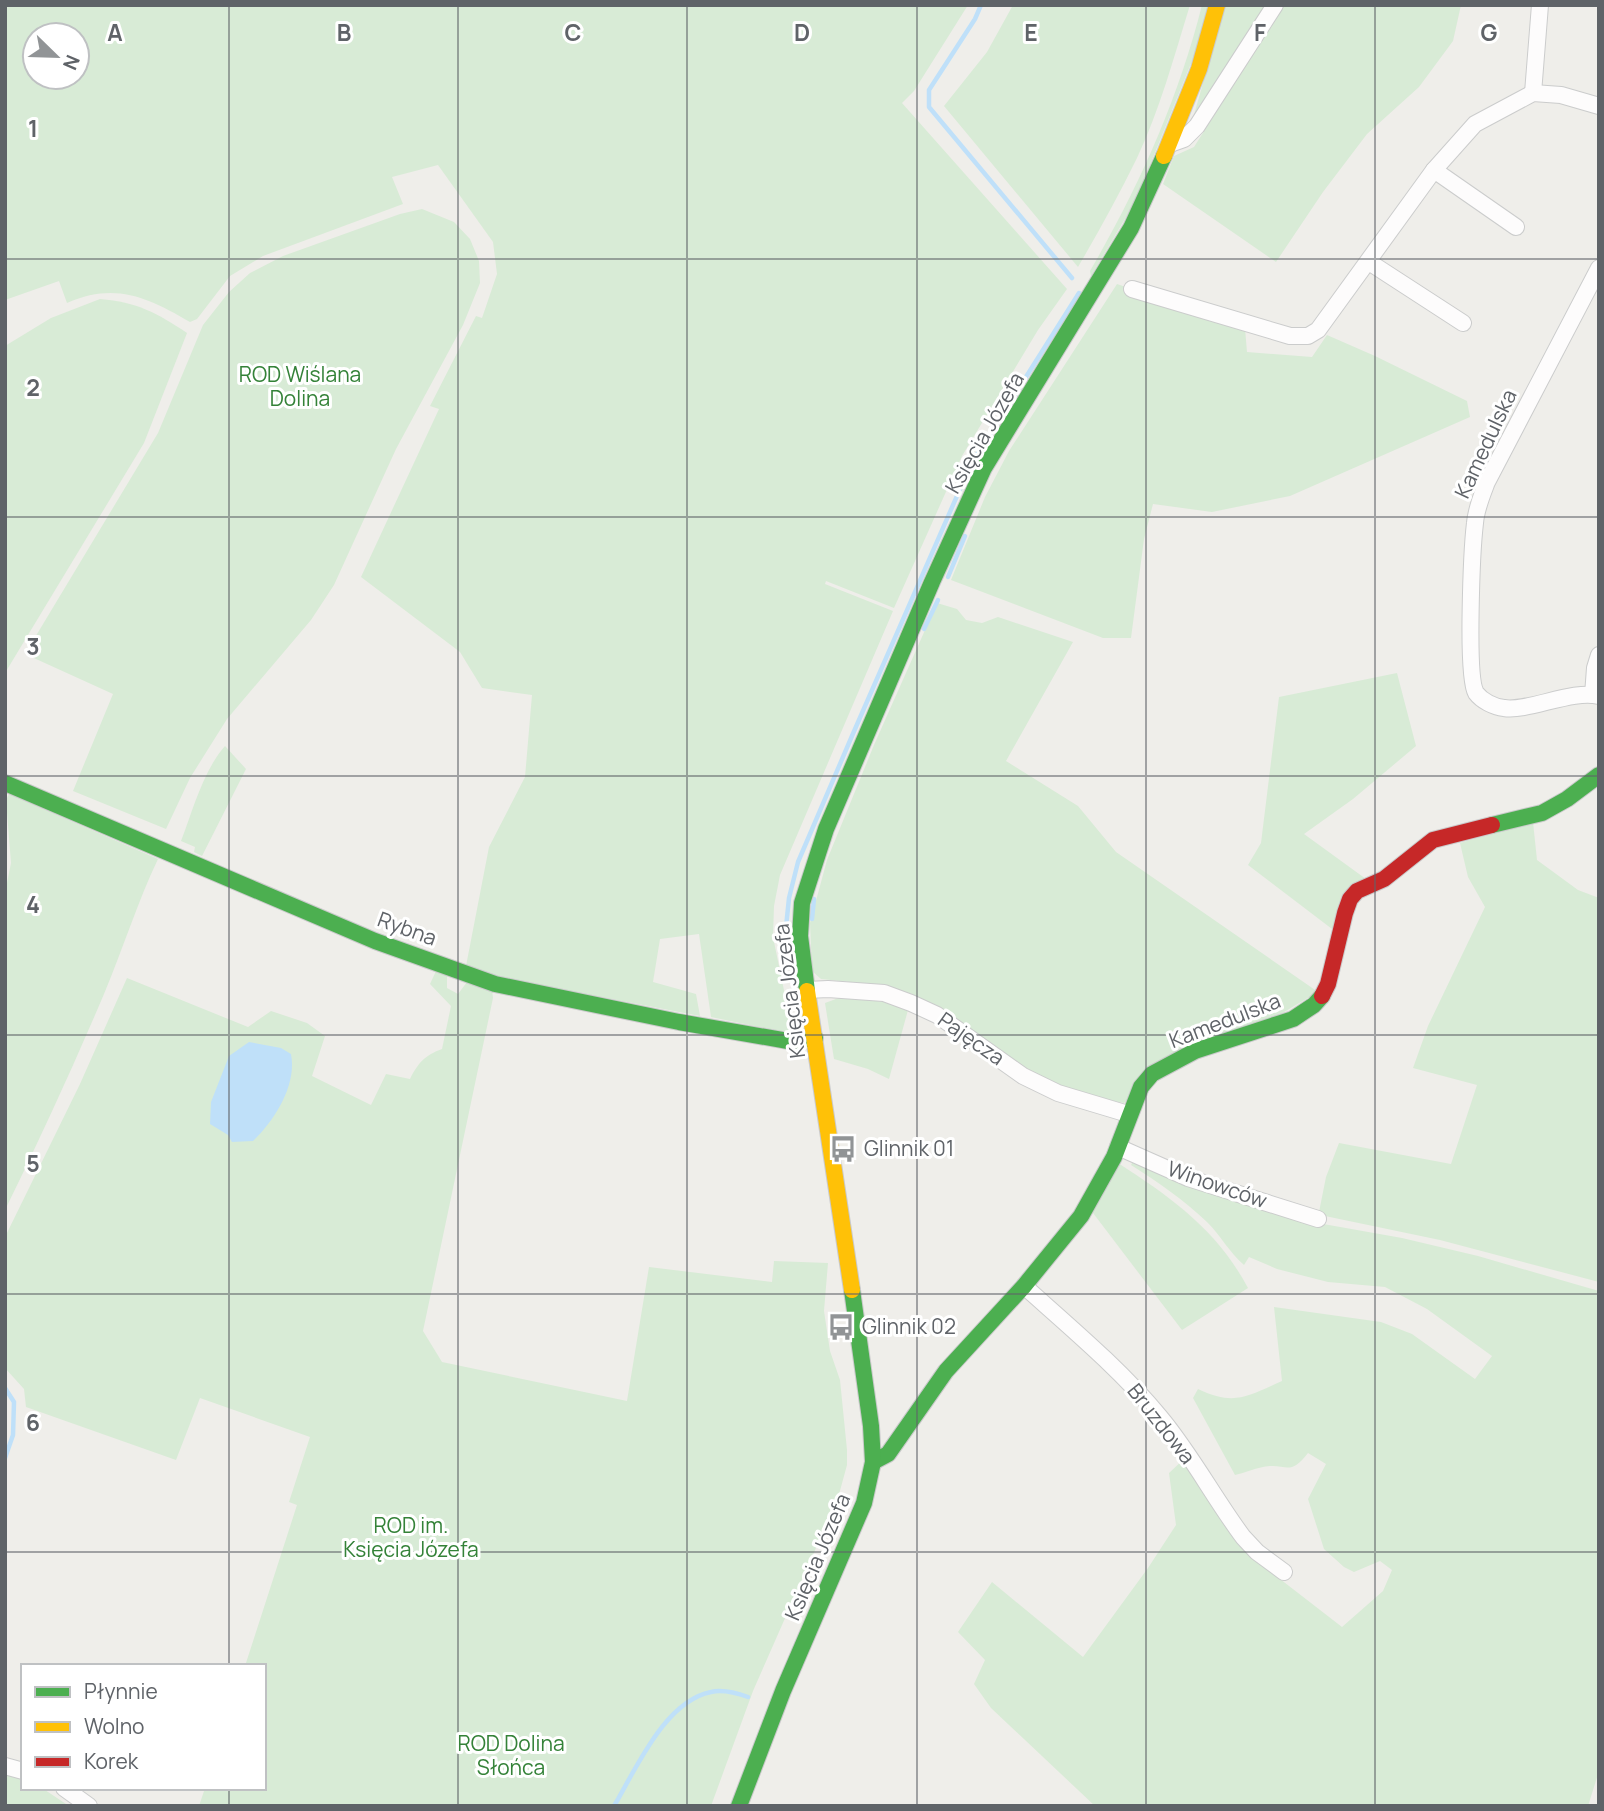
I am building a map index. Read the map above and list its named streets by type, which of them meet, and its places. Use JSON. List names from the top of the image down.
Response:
{
  "streets": {
    "main road": ["Księcia Józefa", "Kamedulska", "Rybna"],
    "street": ["Pajęcza", "Winowców", "Bruzdowa"]
  },
  "crossings": [
    ["Księcia Józefa", "Kamedulska"],
    ["Księcia Józefa", "Rybna"],
    ["Księcia Józefa", "Pajęcza"],
    ["Kamedulska", "Pajęcza"],
    ["Kamedulska", "Winowców"],
    ["Kamedulska", "Bruzdowa"]
  ],
  "parks": ["ROD Wiślana Dolina", "ROD im. Księcia Józefa", "ROD Dolina Słońca"],
  "places": {
    "bus stop": ["Glinnik 01", "Glinnik 02"]
  },
  "legend": ["Płynnie", "Wolno", "Korek"],
  "north": "bottom right",
  "grid": {
    "columns": [
      "A",
      "B",
      "C",
      "D",
      "E",
      "F",
      "G"
    ],
    "rows": [
      "1",
      "2",
      "3",
      "4",
      "5",
      "6"
    ]
  }
}
